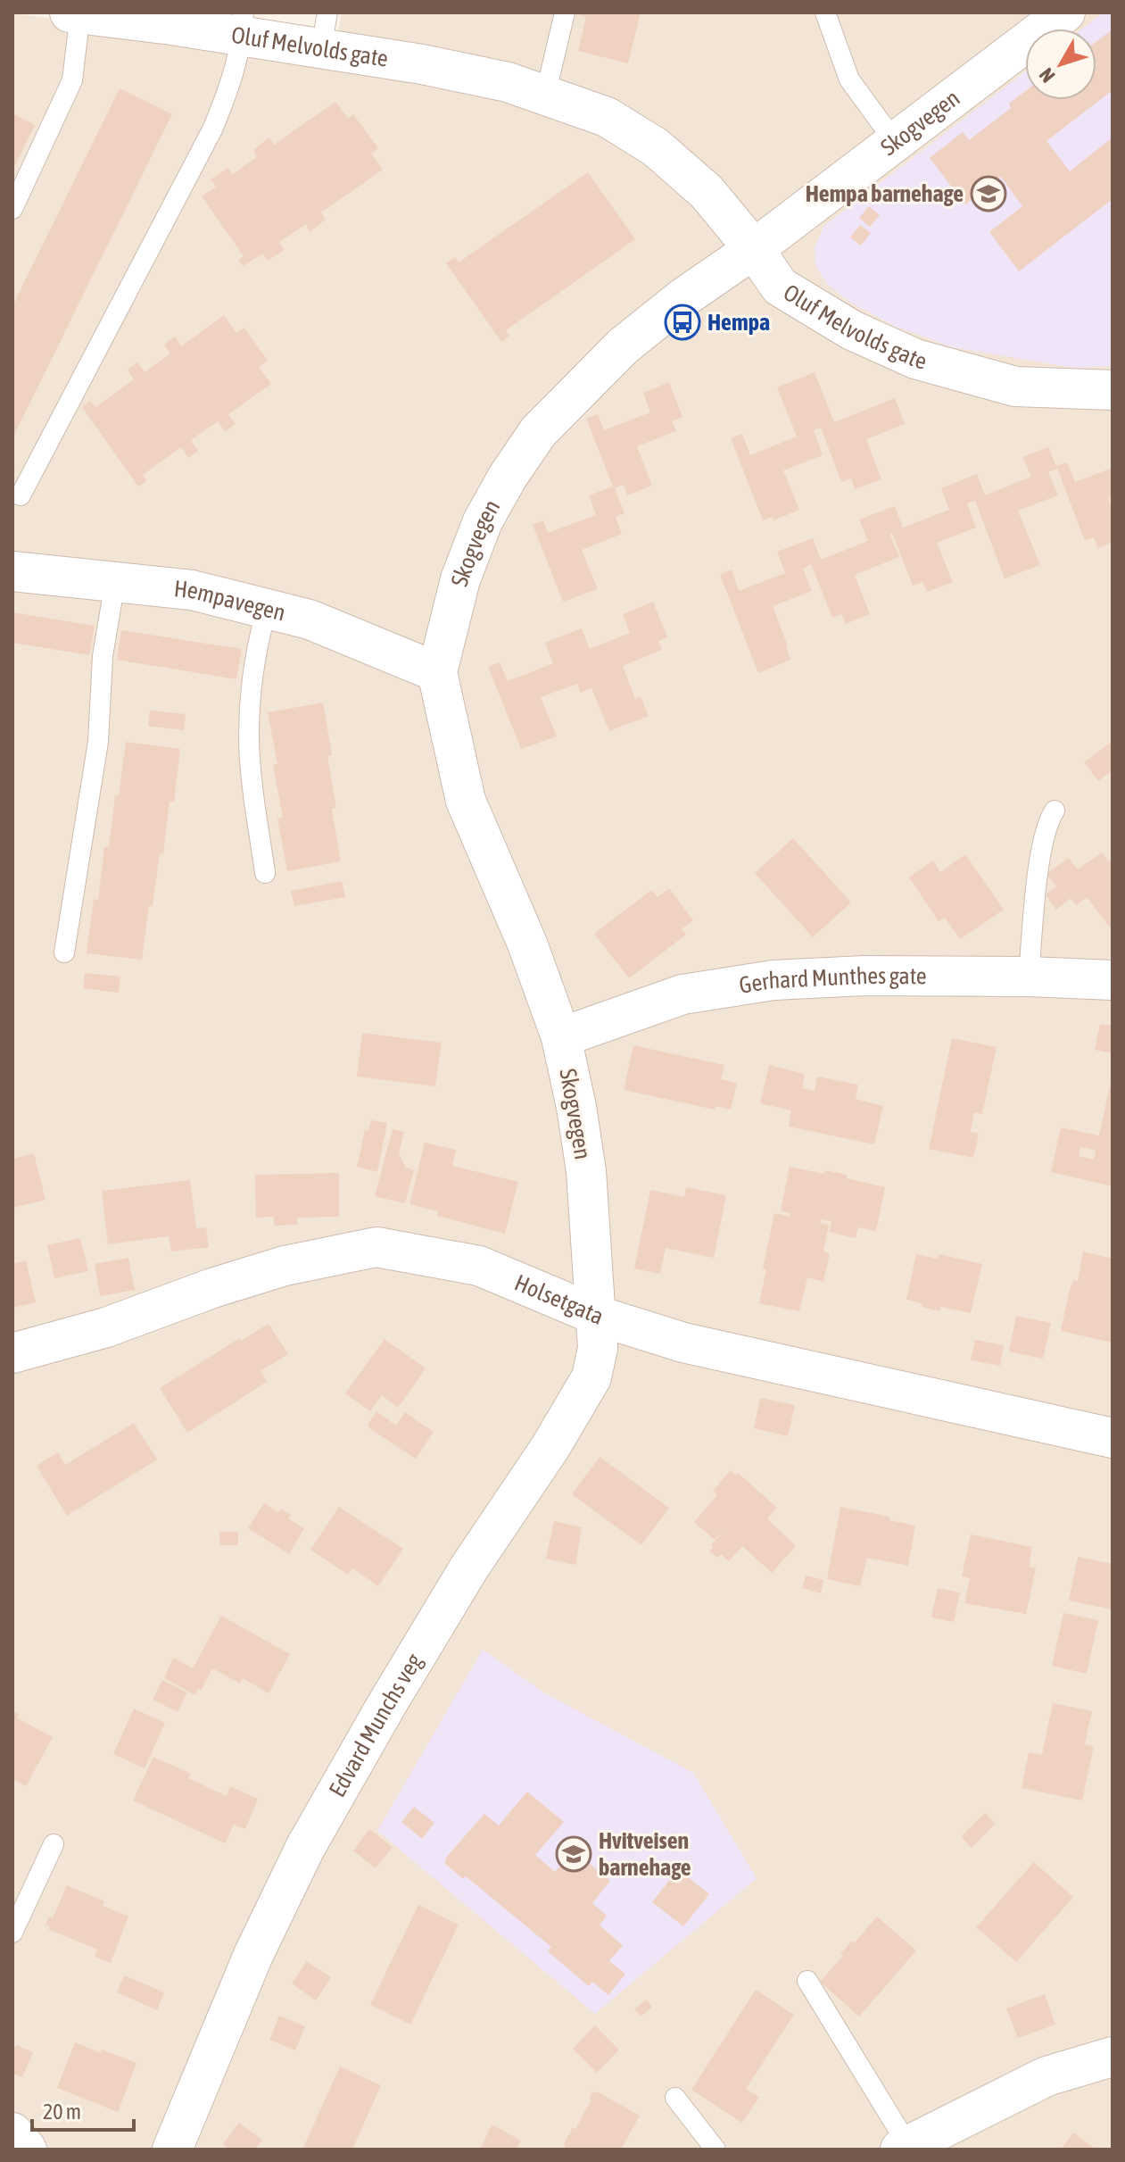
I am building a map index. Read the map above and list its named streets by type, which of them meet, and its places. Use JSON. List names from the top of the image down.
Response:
{
  "streets": {
    "street": [
      "Oluf Melvolds gate",
      "Skogvegen",
      "Hempavegen",
      "Gerhard Munthes gate",
      "Holsetgata",
      "Edvard Munchs veg"
    ]
  },
  "crossings": [
    ["Oluf Melvolds gate", "Skogvegen"],
    ["Skogvegen", "Hempavegen"],
    ["Skogvegen", "Gerhard Munthes gate"],
    ["Skogvegen", "Holsetgata"],
    ["Skogvegen", "Edvard Munchs veg"],
    ["Holsetgata", "Edvard Munchs veg"]
  ],
  "places": {
    "school or university": ["Hempa barnehage", "Hvitveisen barnehage"],
    "bus stop": ["Hempa"]
  },
  "scale_bar": "20 m",
  "north": "bottom left"
}
